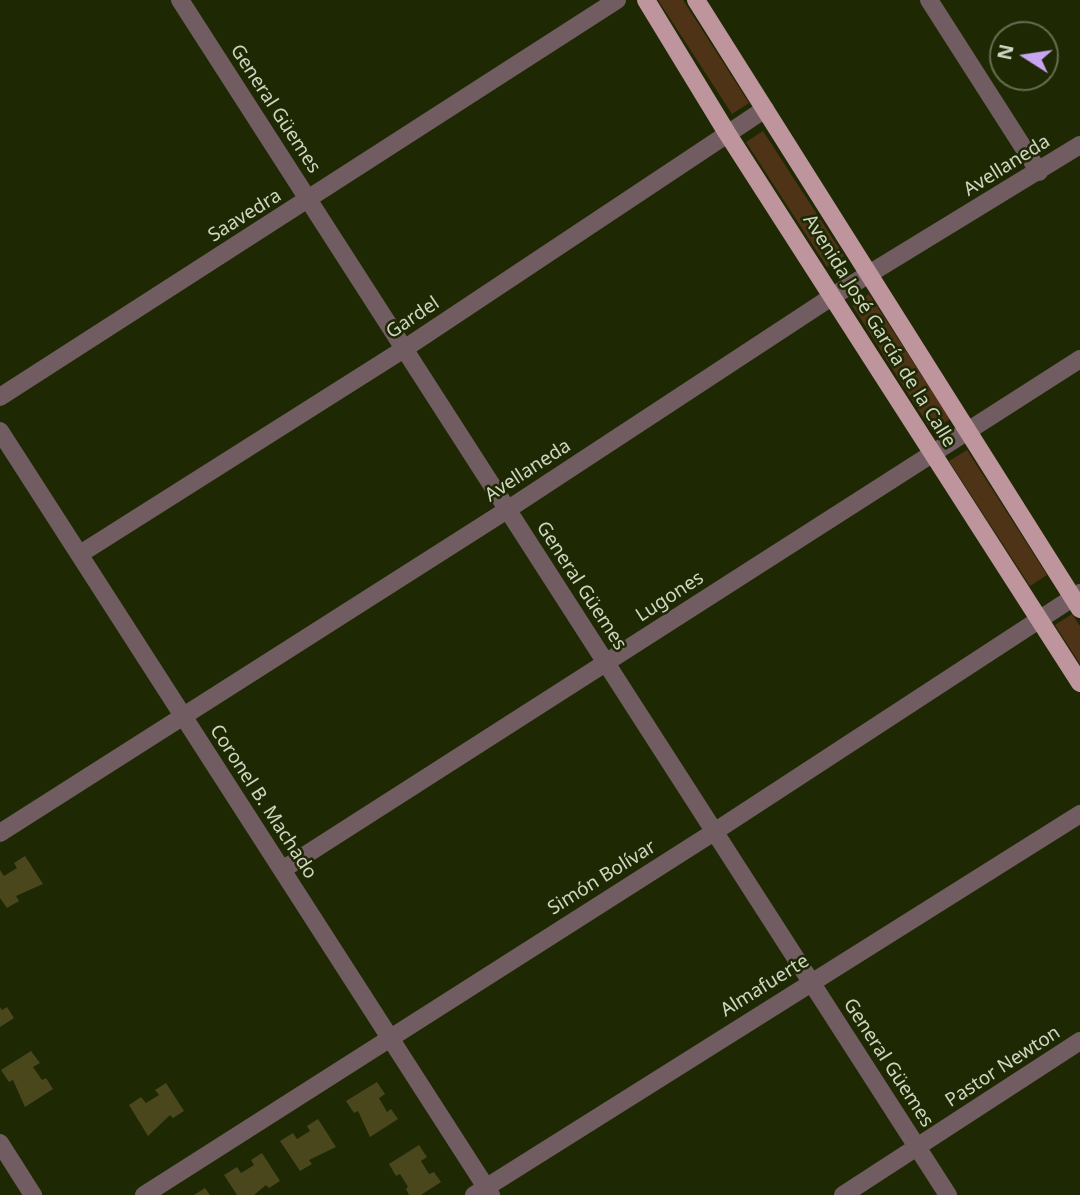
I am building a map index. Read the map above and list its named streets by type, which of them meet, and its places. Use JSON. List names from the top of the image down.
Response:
{
  "streets": {
    "main road": ["Avenida José García de la Calle"],
    "street": [
      "General Güemes",
      "Avellaneda",
      "Saavedra",
      "Gardel",
      "Lugones",
      "Coronel B. Machado",
      "Simón Bolívar",
      "Almafuerte",
      "Pastor Newton"
    ]
  },
  "crossings": [
    ["General Güemes", "Avellaneda"],
    ["General Güemes", "Saavedra"],
    ["General Güemes", "Gardel"],
    ["General Güemes", "Lugones"],
    ["General Güemes", "Simón Bolívar"],
    ["General Güemes", "Almafuerte"],
    ["General Güemes", "Pastor Newton"],
    ["Avellaneda", "Avenida José García de la Calle"],
    ["Avellaneda", "Coronel B. Machado"],
    ["Gardel", "Avenida José García de la Calle"],
    ["Gardel", "Coronel B. Machado"],
    ["Avenida José García de la Calle", "Lugones"],
    ["Avenida José García de la Calle", "Simón Bolívar"],
    ["Lugones", "Coronel B. Machado"],
    ["Coronel B. Machado", "Simón Bolívar"],
    ["Coronel B. Machado", "Almafuerte"]
  ],
  "north": "left"
}
